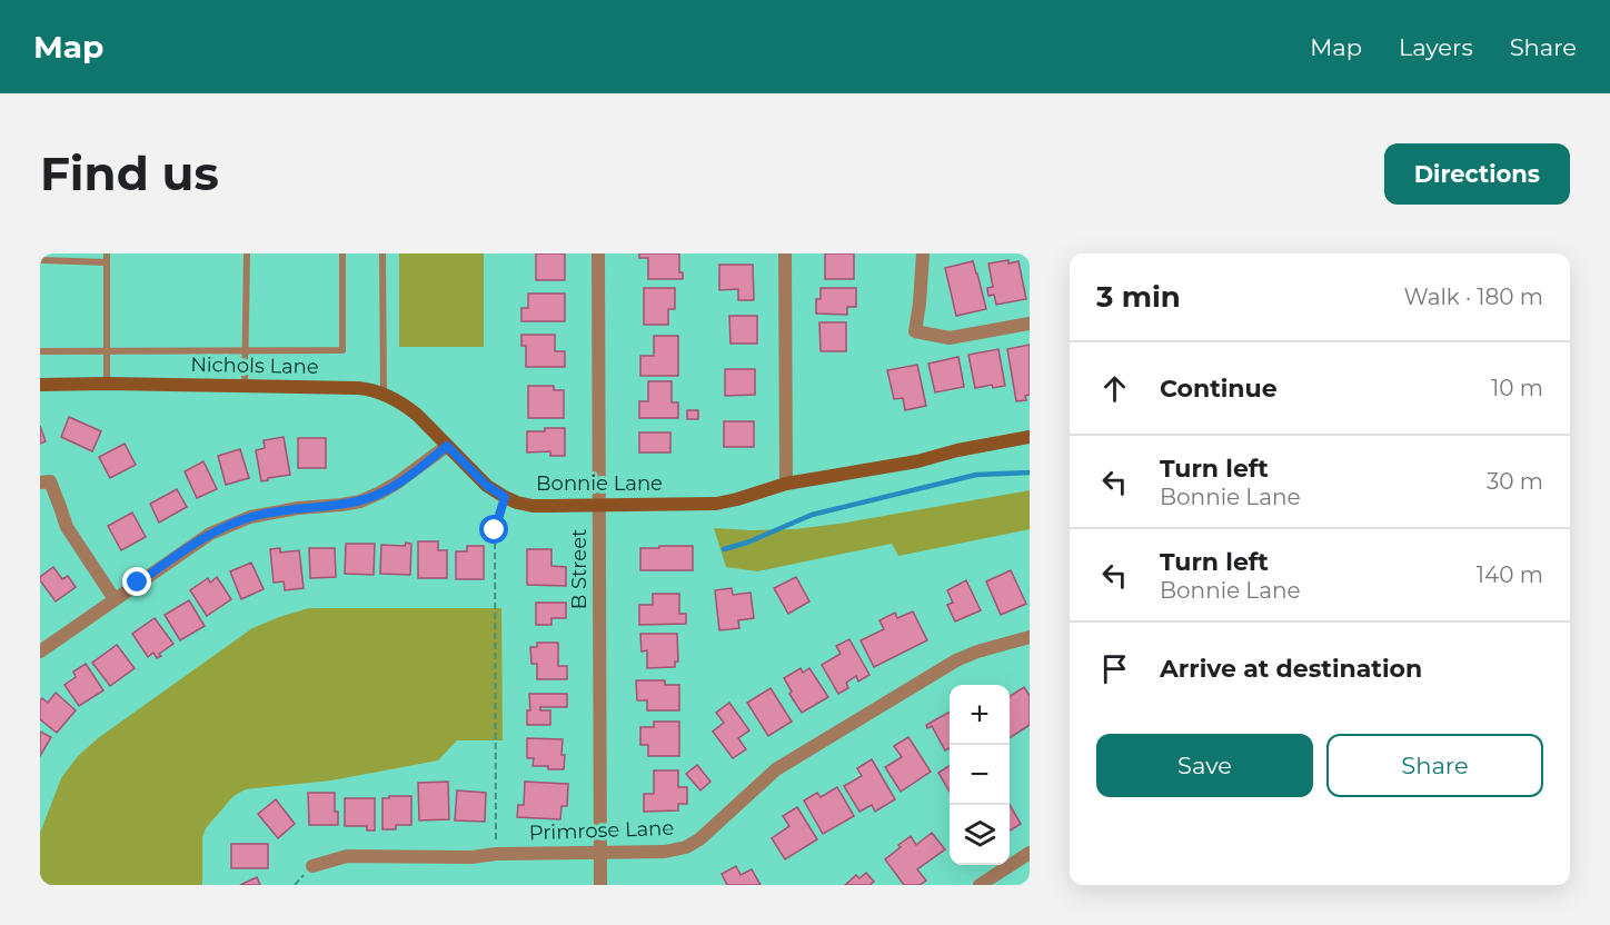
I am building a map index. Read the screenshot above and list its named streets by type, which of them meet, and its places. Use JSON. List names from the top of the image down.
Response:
{
  "streets": {
    "street": [
      "Nichols Lane",
      "Bonnie Lane",
      "B Street",
      "Primrose Lane"
    ]
  },
  "crossings": [
    ["Nichols Lane", "Bonnie Lane"],
    ["Bonnie Lane", "B Street"],
    ["B Street", "Primrose Lane"]
  ],
  "page": {
    "header": "Map",
    "nav": ["Map", "Layers", "Share"],
    "buttons": [
      "Directions",
      ["Save", "Share"]
    ],
    "title": "Find us",
    "heading": ["3 min", "Walk · 180 m"],
    "list": [
      ["Continue", "10 m"],
      ["Turn left", "Bonnie Lane", "30 m"],
      ["Turn left", "Bonnie Lane", "140 m"],
      "Arrive at destination"
    ],
    "map_buttons": ["+", "−"]
  }
}
